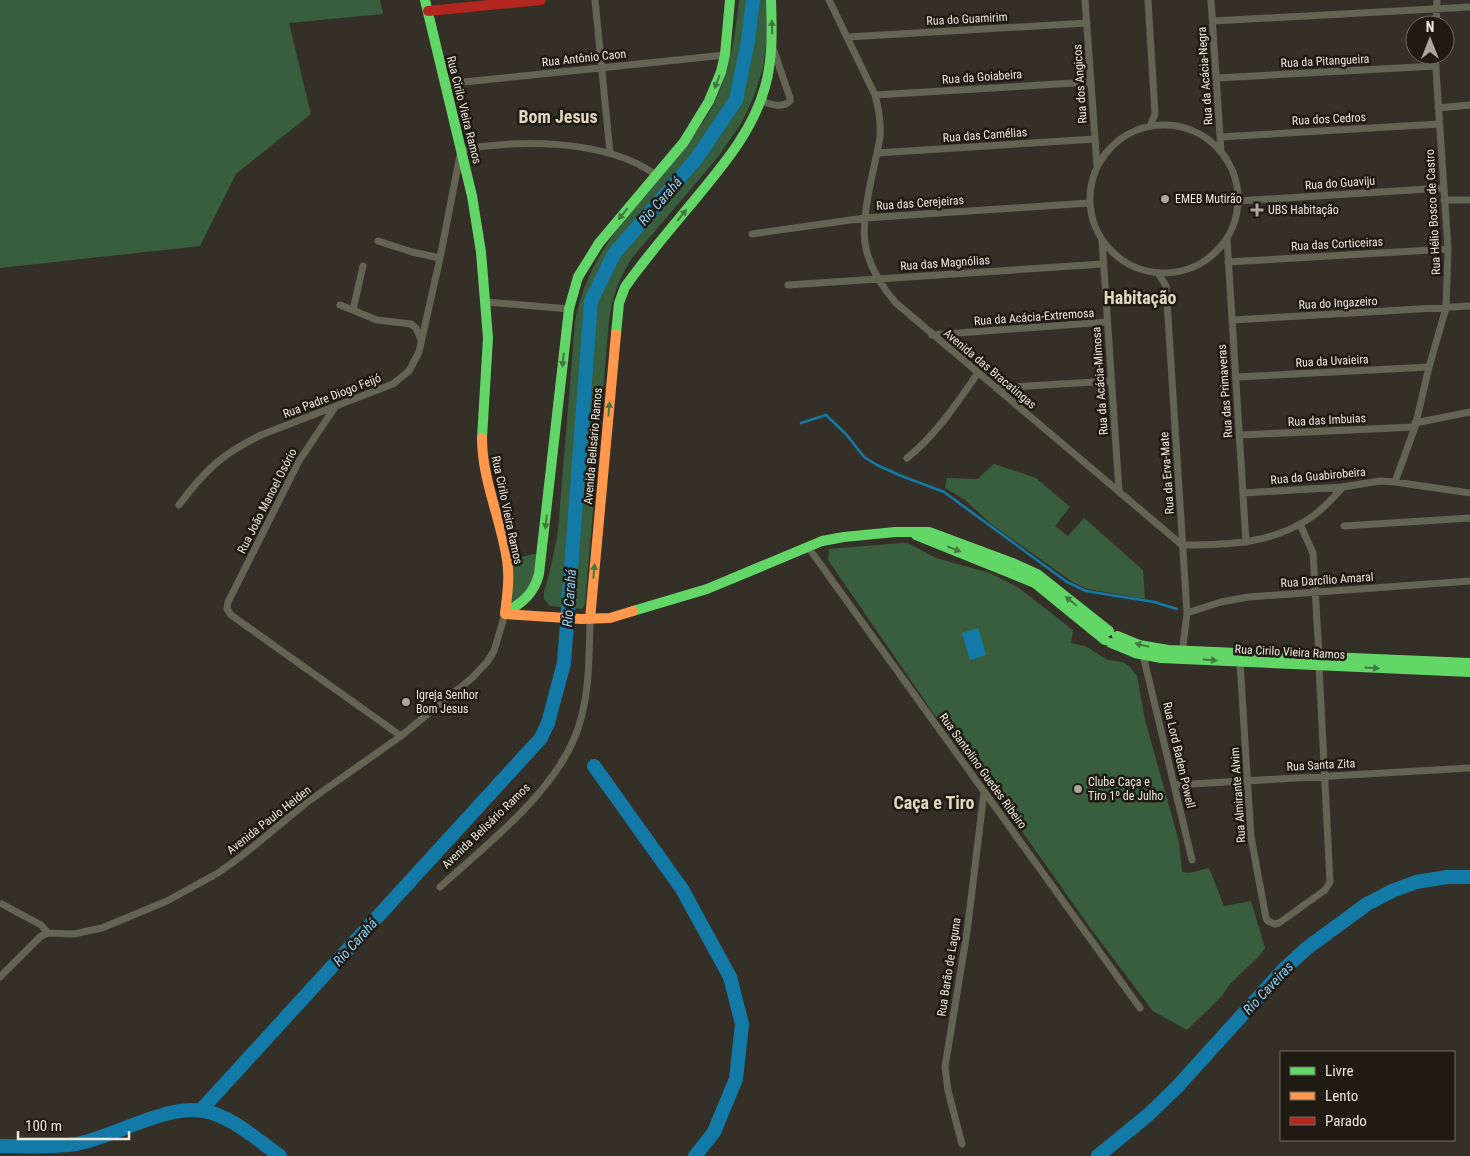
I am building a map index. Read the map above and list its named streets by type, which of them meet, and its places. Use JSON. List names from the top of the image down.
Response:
{
  "streets": {
    "main road": ["Rua Cirilo Vieira Ramos", "Avenida Belisário Ramos"],
    "street": [
      "Rua do Guamirim",
      "Rua Antônio Caon",
      "Rua da Pitangueira",
      "Rua da Acácia-Negra",
      "Rua da Goiabeira",
      "Rua dos Angicos",
      "Rua dos Cedros",
      "Rua das Camélias",
      "Rua do Guaviju",
      "Rua das Cerejeiras",
      "Rua Hélio Bosco de Castro",
      "Rua das Corticeiras",
      "Rua das Magnólias",
      "Rua do Ingazeiro",
      "Rua da Acácia-Extremosa",
      "Rua da Uvaieira",
      "Avenida das Bracatingas",
      "Rua da Acácia-Mimosa",
      "Rua das Primaveras",
      "Rua Padre Diogo Feijó",
      "Rua das Imbuias",
      "Rua da Erva-Mate",
      "Rua da Guabirobeira",
      "Rua João Manoel Osório",
      "Rua Darcílio Amaral",
      "Rua Lord Baden Powell",
      "Rua Santa Zita",
      "Rua Santolino Guedes Ribeiro",
      "Rua Almirante Alvim",
      "Avenida Paulo Heiden",
      "Rua Barão de Laguna"
    ]
  },
  "crossings": [
    ["Rua do Guamirim", "Rua dos Angicos"],
    ["Rua do Guamirim", "Avenida das Bracatingas"],
    ["Rua Antônio Caon", "Rua Cirilo Vieira Ramos"],
    ["Rua da Pitangueira", "Rua da Acácia-Negra"],
    ["Rua da Pitangueira", "Rua Hélio Bosco de Castro"],
    ["Rua da Acácia-Negra", "Rua dos Angicos"],
    ["Rua da Acácia-Negra", "Rua dos Cedros"],
    ["Rua da Acácia-Negra", "Rua do Guaviju"],
    ["Rua da Acácia-Negra", "Rua das Cerejeiras"],
    ["Rua da Acácia-Negra", "Rua da Acácia-Mimosa"],
    ["Rua da Acácia-Negra", "Rua das Primaveras"],
    ["Rua da Acácia-Negra", "Rua da Erva-Mate"],
    ["Rua da Goiabeira", "Rua dos Angicos"],
    ["Rua da Goiabeira", "Avenida das Bracatingas"],
    ["Rua dos Angicos", "Rua das Camélias"],
    ["Rua dos Angicos", "Rua do Guaviju"],
    ["Rua dos Angicos", "Rua das Cerejeiras"],
    ["Rua dos Angicos", "Rua da Acácia-Mimosa"],
    ["Rua dos Angicos", "Rua das Primaveras"],
    ["Rua dos Angicos", "Rua da Erva-Mate"],
    ["Rua Cirilo Vieira Ramos", "Rua Padre Diogo Feijó"],
    ["Rua Cirilo Vieira Ramos", "Avenida Belisário Ramos"],
    ["Rua Cirilo Vieira Ramos", "Rua da Erva-Mate"],
    ["Rua Cirilo Vieira Ramos", "Rua Lord Baden Powell"],
    ["Rua Cirilo Vieira Ramos", "Rua Santolino Guedes Ribeiro"],
    ["Rua Cirilo Vieira Ramos", "Rua Almirante Alvim"],
    ["Rua Cirilo Vieira Ramos", "Avenida Paulo Heiden"],
    ["Rua dos Cedros", "Rua Hélio Bosco de Castro"],
    ["Rua das Camélias", "Avenida das Bracatingas"],
    ["Rua do Guaviju", "Rua das Cerejeiras"],
    ["Rua do Guaviju", "Rua Hélio Bosco de Castro"],
    ["Rua do Guaviju", "Rua da Acácia-Mimosa"],
    ["Rua do Guaviju", "Rua das Primaveras"],
    ["Rua do Guaviju", "Rua da Erva-Mate"],
    ["Rua das Cerejeiras", "Avenida das Bracatingas"],
    ["Rua das Cerejeiras", "Rua da Acácia-Mimosa"],
    ["Rua das Cerejeiras", "Rua das Primaveras"],
    ["Rua das Cerejeiras", "Rua da Erva-Mate"],
    ["Rua Hélio Bosco de Castro", "Rua das Corticeiras"],
    ["Rua Hélio Bosco de Castro", "Rua do Ingazeiro"],
    ["Rua Hélio Bosco de Castro", "Rua da Uvaieira"],
    ["Rua Hélio Bosco de Castro", "Rua das Imbuias"],
    ["Rua Hélio Bosco de Castro", "Rua da Guabirobeira"],
    ["Rua das Corticeiras", "Rua das Primaveras"],
    ["Rua das Magnólias", "Avenida das Bracatingas"],
    ["Rua das Magnólias", "Rua da Acácia-Mimosa"],
    ["Rua do Ingazeiro", "Rua das Primaveras"],
    ["Rua da Acácia-Extremosa", "Avenida das Bracatingas"],
    ["Rua da Acácia-Extremosa", "Rua da Acácia-Mimosa"],
    ["Rua da Uvaieira", "Rua das Primaveras"],
    ["Avenida das Bracatingas", "Rua da Acácia-Mimosa"],
    ["Avenida das Bracatingas", "Rua da Erva-Mate"],
    ["Rua da Acácia-Mimosa", "Rua das Primaveras"],
    ["Rua da Acácia-Mimosa", "Rua da Erva-Mate"],
    ["Rua das Primaveras", "Rua das Imbuias"],
    ["Rua das Primaveras", "Rua da Erva-Mate"],
    ["Rua das Primaveras", "Rua da Guabirobeira"],
    ["Rua Padre Diogo Feijó", "Rua João Manoel Osório"],
    ["Rua da Erva-Mate", "Rua Darcílio Amaral"],
    ["Rua João Manoel Osório", "Avenida Paulo Heiden"],
    ["Rua Lord Baden Powell", "Rua Santa Zita"],
    ["Rua Santa Zita", "Rua Almirante Alvim"],
    ["Rua Santolino Guedes Ribeiro", "Rua Barão de Laguna"]
  ],
  "districts": ["Bom Jesus", "Habitação", "Caça e Tiro"],
  "water": ["Rio Carahá", "Rio Caveiras"],
  "places": {
    "other": ["EMEB Mutirão", "Igreja Senhor Bom Jesus", "Clube Caça e Tiro 1º de Julho"],
    "health": ["UBS Habitação"]
  },
  "legend": ["Livre", "Lento", "Parado"],
  "scale_bar": "100 m",
  "north": "top"
}
